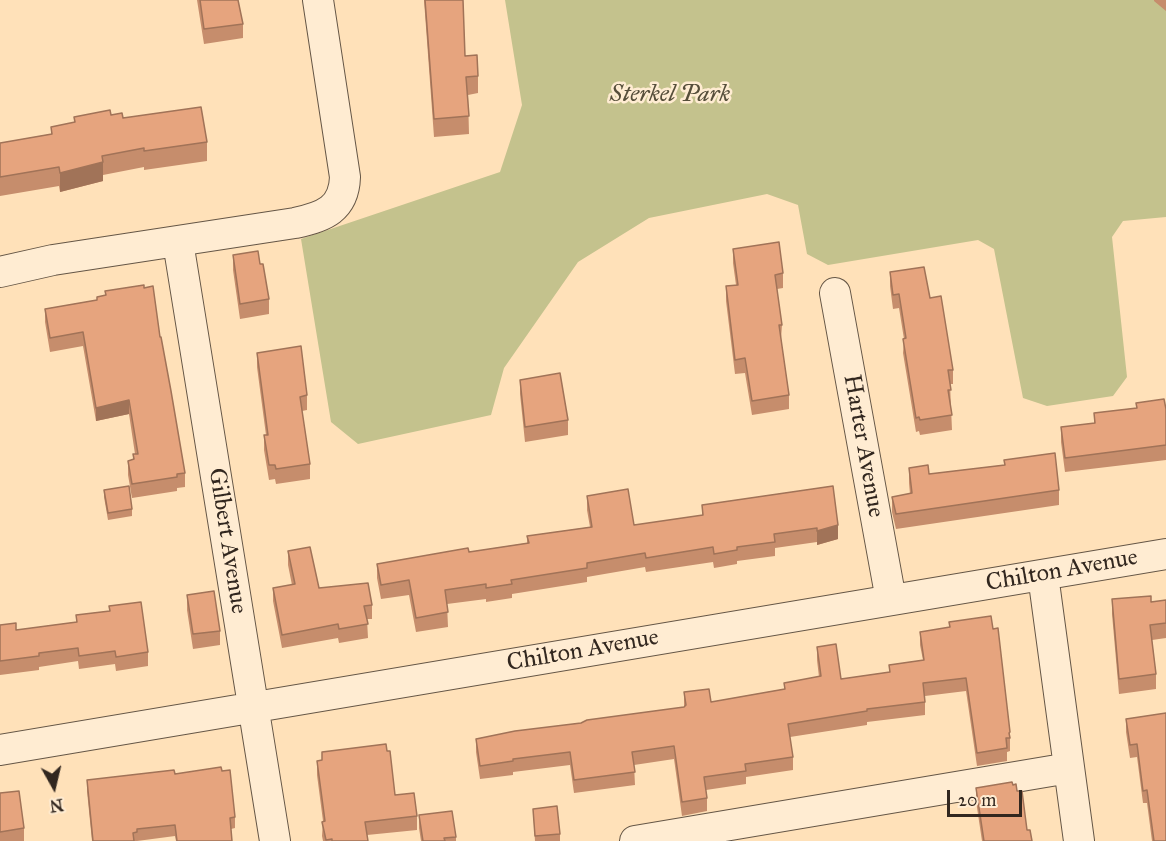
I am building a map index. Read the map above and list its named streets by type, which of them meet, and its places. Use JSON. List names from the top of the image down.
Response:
{
  "streets": {
    "street": ["Harter Avenue", "Gilbert Avenue", "Chilton Avenue"]
  },
  "crossings": [
    ["Harter Avenue", "Chilton Avenue"],
    ["Gilbert Avenue", "Chilton Avenue"]
  ],
  "parks": ["Sterkel Park"],
  "scale_bar": "20 m",
  "north": "bottom"
}
